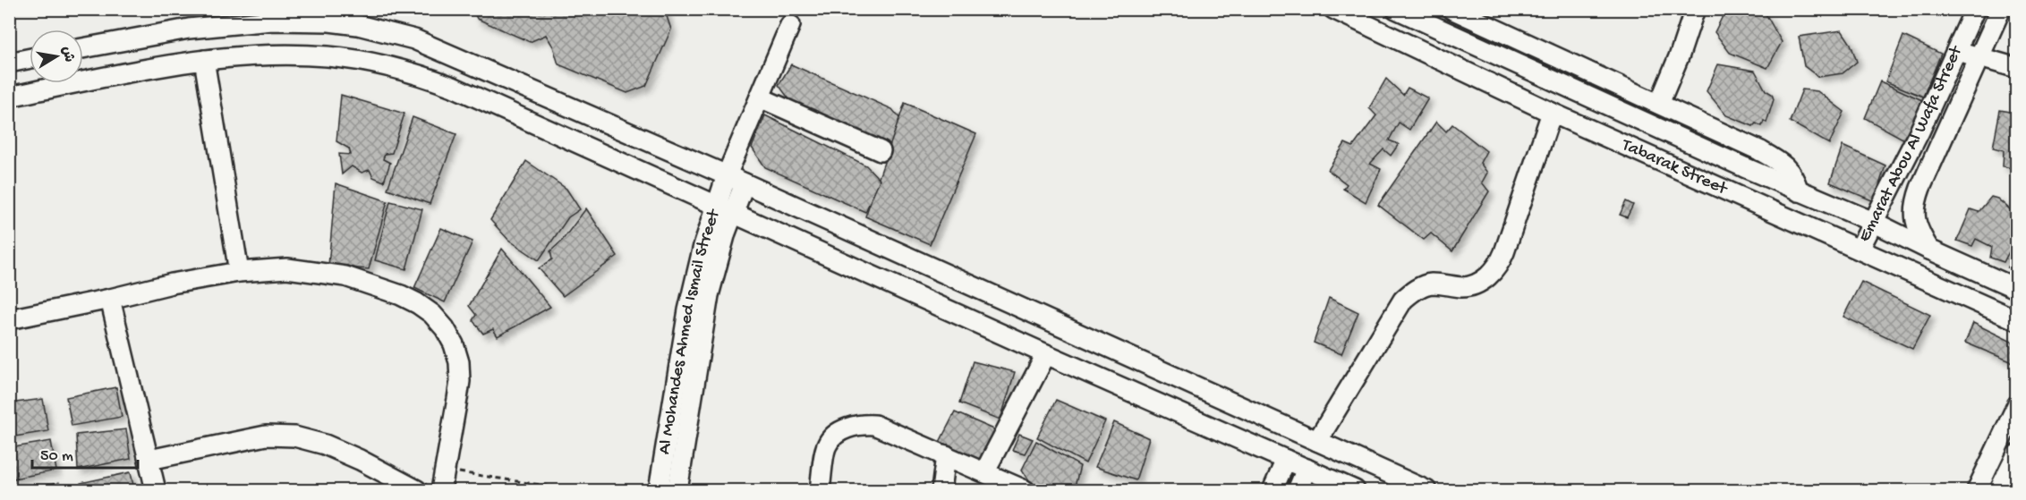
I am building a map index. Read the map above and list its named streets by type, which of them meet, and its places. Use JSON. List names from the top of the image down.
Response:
{
  "streets": {
    "street": ["Emarat Abou Al Wafa Street", "Tabarak Street", "Al Mohandes Ahmed Ismail Street"]
  },
  "crossings": [
    ["Emarat Abou Al Wafa Street", "Tabarak Street"]
  ],
  "scale_bar": "50 m",
  "north": "right"
}
